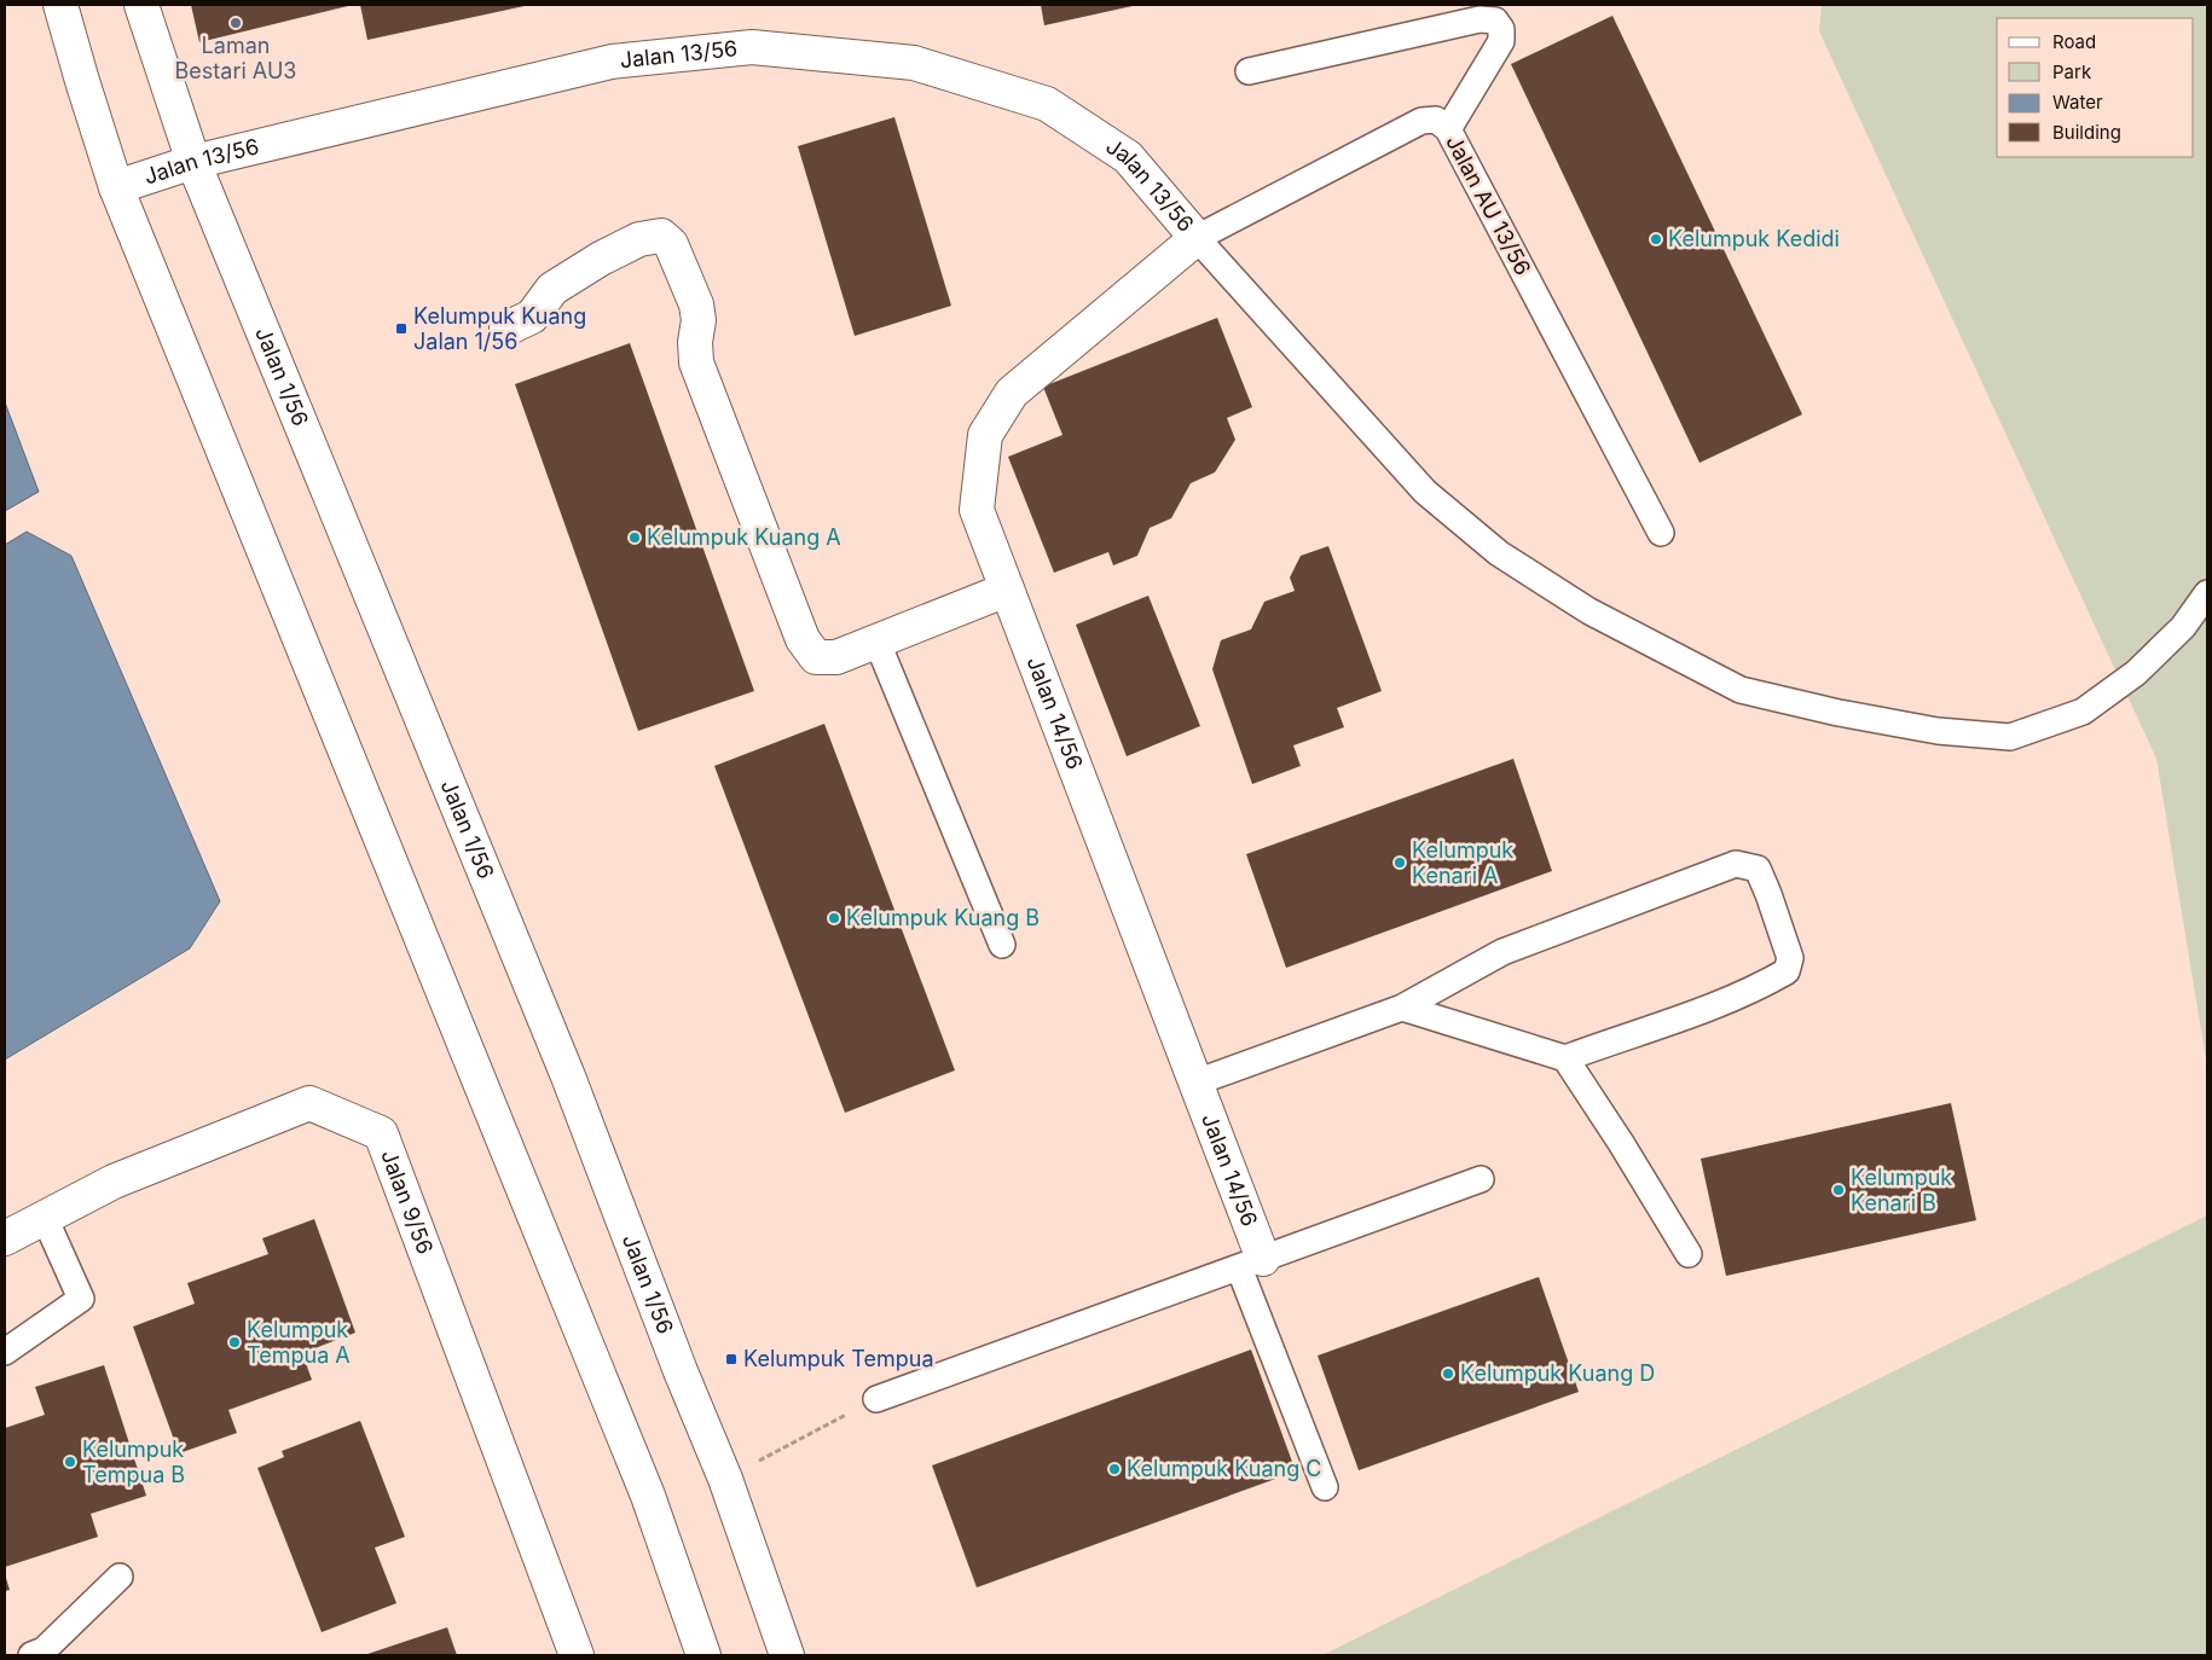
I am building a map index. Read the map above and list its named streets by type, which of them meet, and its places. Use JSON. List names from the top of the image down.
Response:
{
  "streets": {
    "street": [
      "Jalan 13/56",
      "Jalan 1/56",
      "Jalan 14/56",
      "Jalan 9/56"
    ],
    "lane": ["Jalan AU 13/56"]
  },
  "crossings": [
    ["Jalan 13/56", "Jalan AU 13/56"],
    ["Jalan 13/56", "Jalan 1/56"],
    ["Jalan 13/56", "Jalan 14/56"],
    ["Jalan AU 13/56", "Jalan 14/56"]
  ],
  "places": {
    "other": [
      "Laman Bestari AU3",
      "Kelumpuk Kedidi",
      "Kelumpuk Kuang A",
      "Kelumpuk Kenari A",
      "Kelumpuk Kuang B",
      "Kelumpuk Kenari B",
      "Kelumpuk Tempua A",
      "Kelumpuk Kuang D",
      "Kelumpuk Tempua B",
      "Kelumpuk Kuang C"
    ],
    "transit": ["Kelumpuk Kuang Jalan 1/56", "Kelumpuk Tempua"]
  },
  "legend": [
    "Road",
    "Park",
    "Water",
    "Building"
  ]
}
